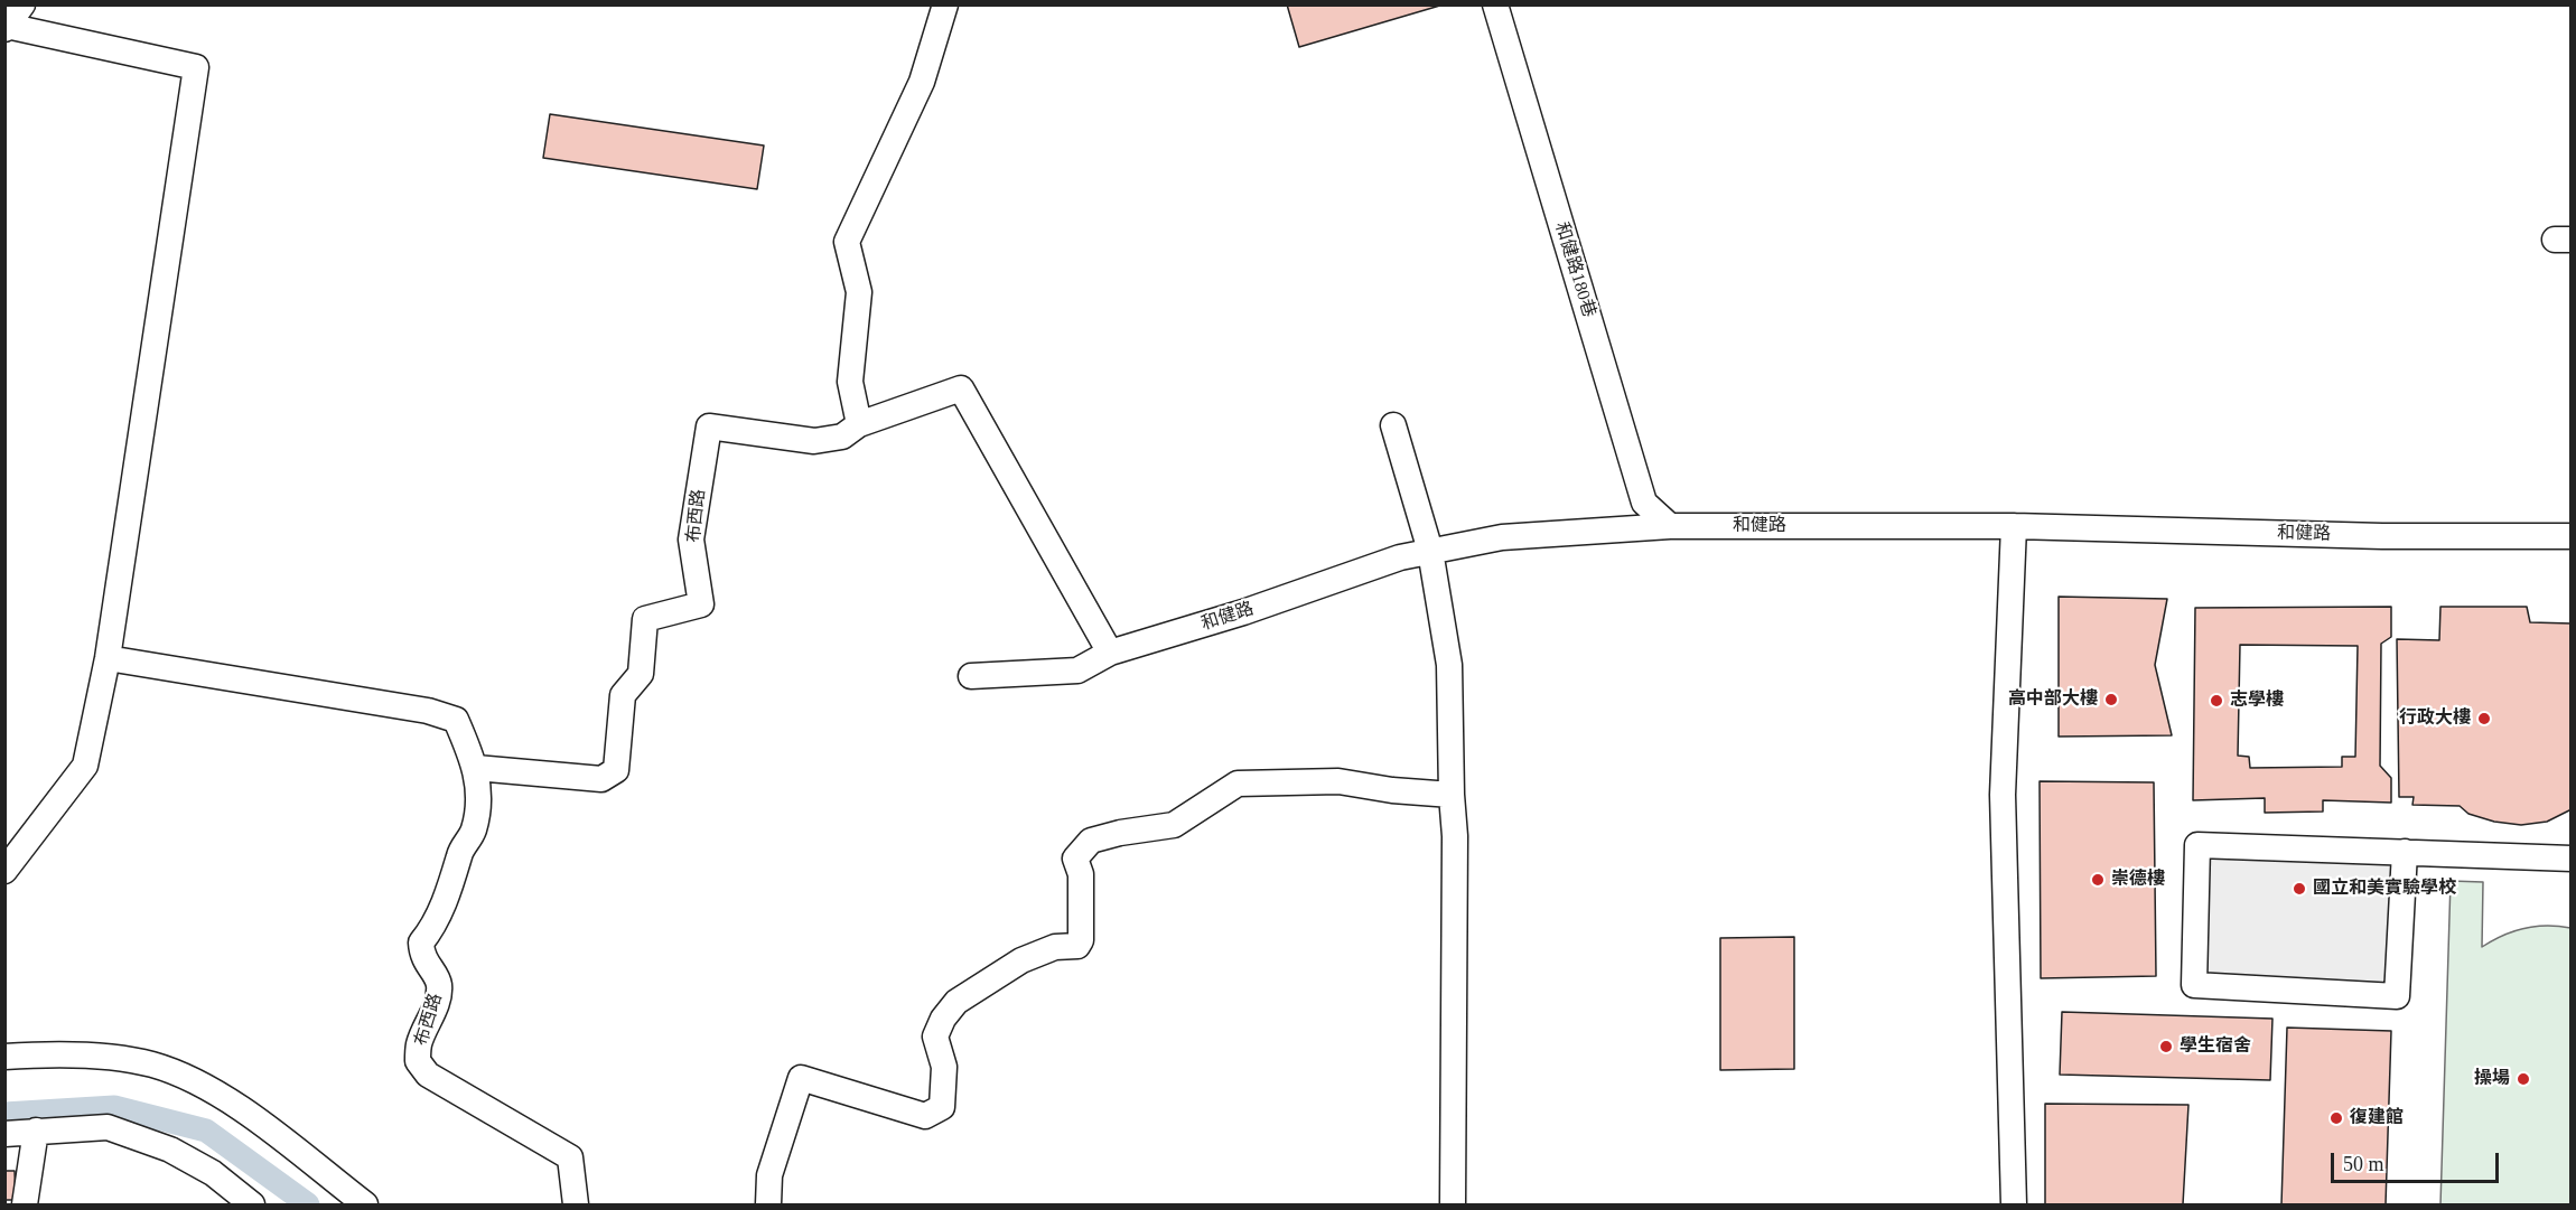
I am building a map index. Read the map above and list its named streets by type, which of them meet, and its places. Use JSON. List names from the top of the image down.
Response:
{
  "streets": {
    "street": ["和健路180巷", "布西路", "和健路"]
  },
  "crossings": [
    ["和健路180巷", "和健路"],
    ["布西路", "和健路"]
  ],
  "places": [
    "高中部大樓",
    "志學樓",
    "行政大樓",
    "崇德樓",
    "國立和美實驗學校",
    "學生宿舍",
    "操場",
    "復建館"
  ],
  "scale_bar": "50 m"
}
